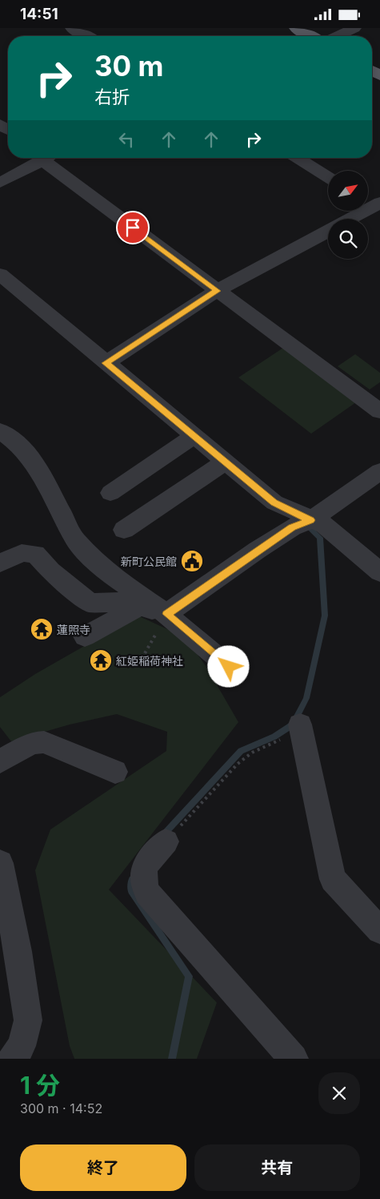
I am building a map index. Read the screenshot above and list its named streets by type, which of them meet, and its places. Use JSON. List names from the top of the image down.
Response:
{
  "places": {
    "public building": ["新町公民館"],
    "temple": ["蓮照寺", "紅姫稲荷神社"]
  },
  "north": "top right",
  "page": {
    "status": "14:51",
    "turn": ["30 m", "右折"],
    "heading": ["1 分", "300 m · 14:52"],
    "buttons": ["終了", "共有"]
  }
}
